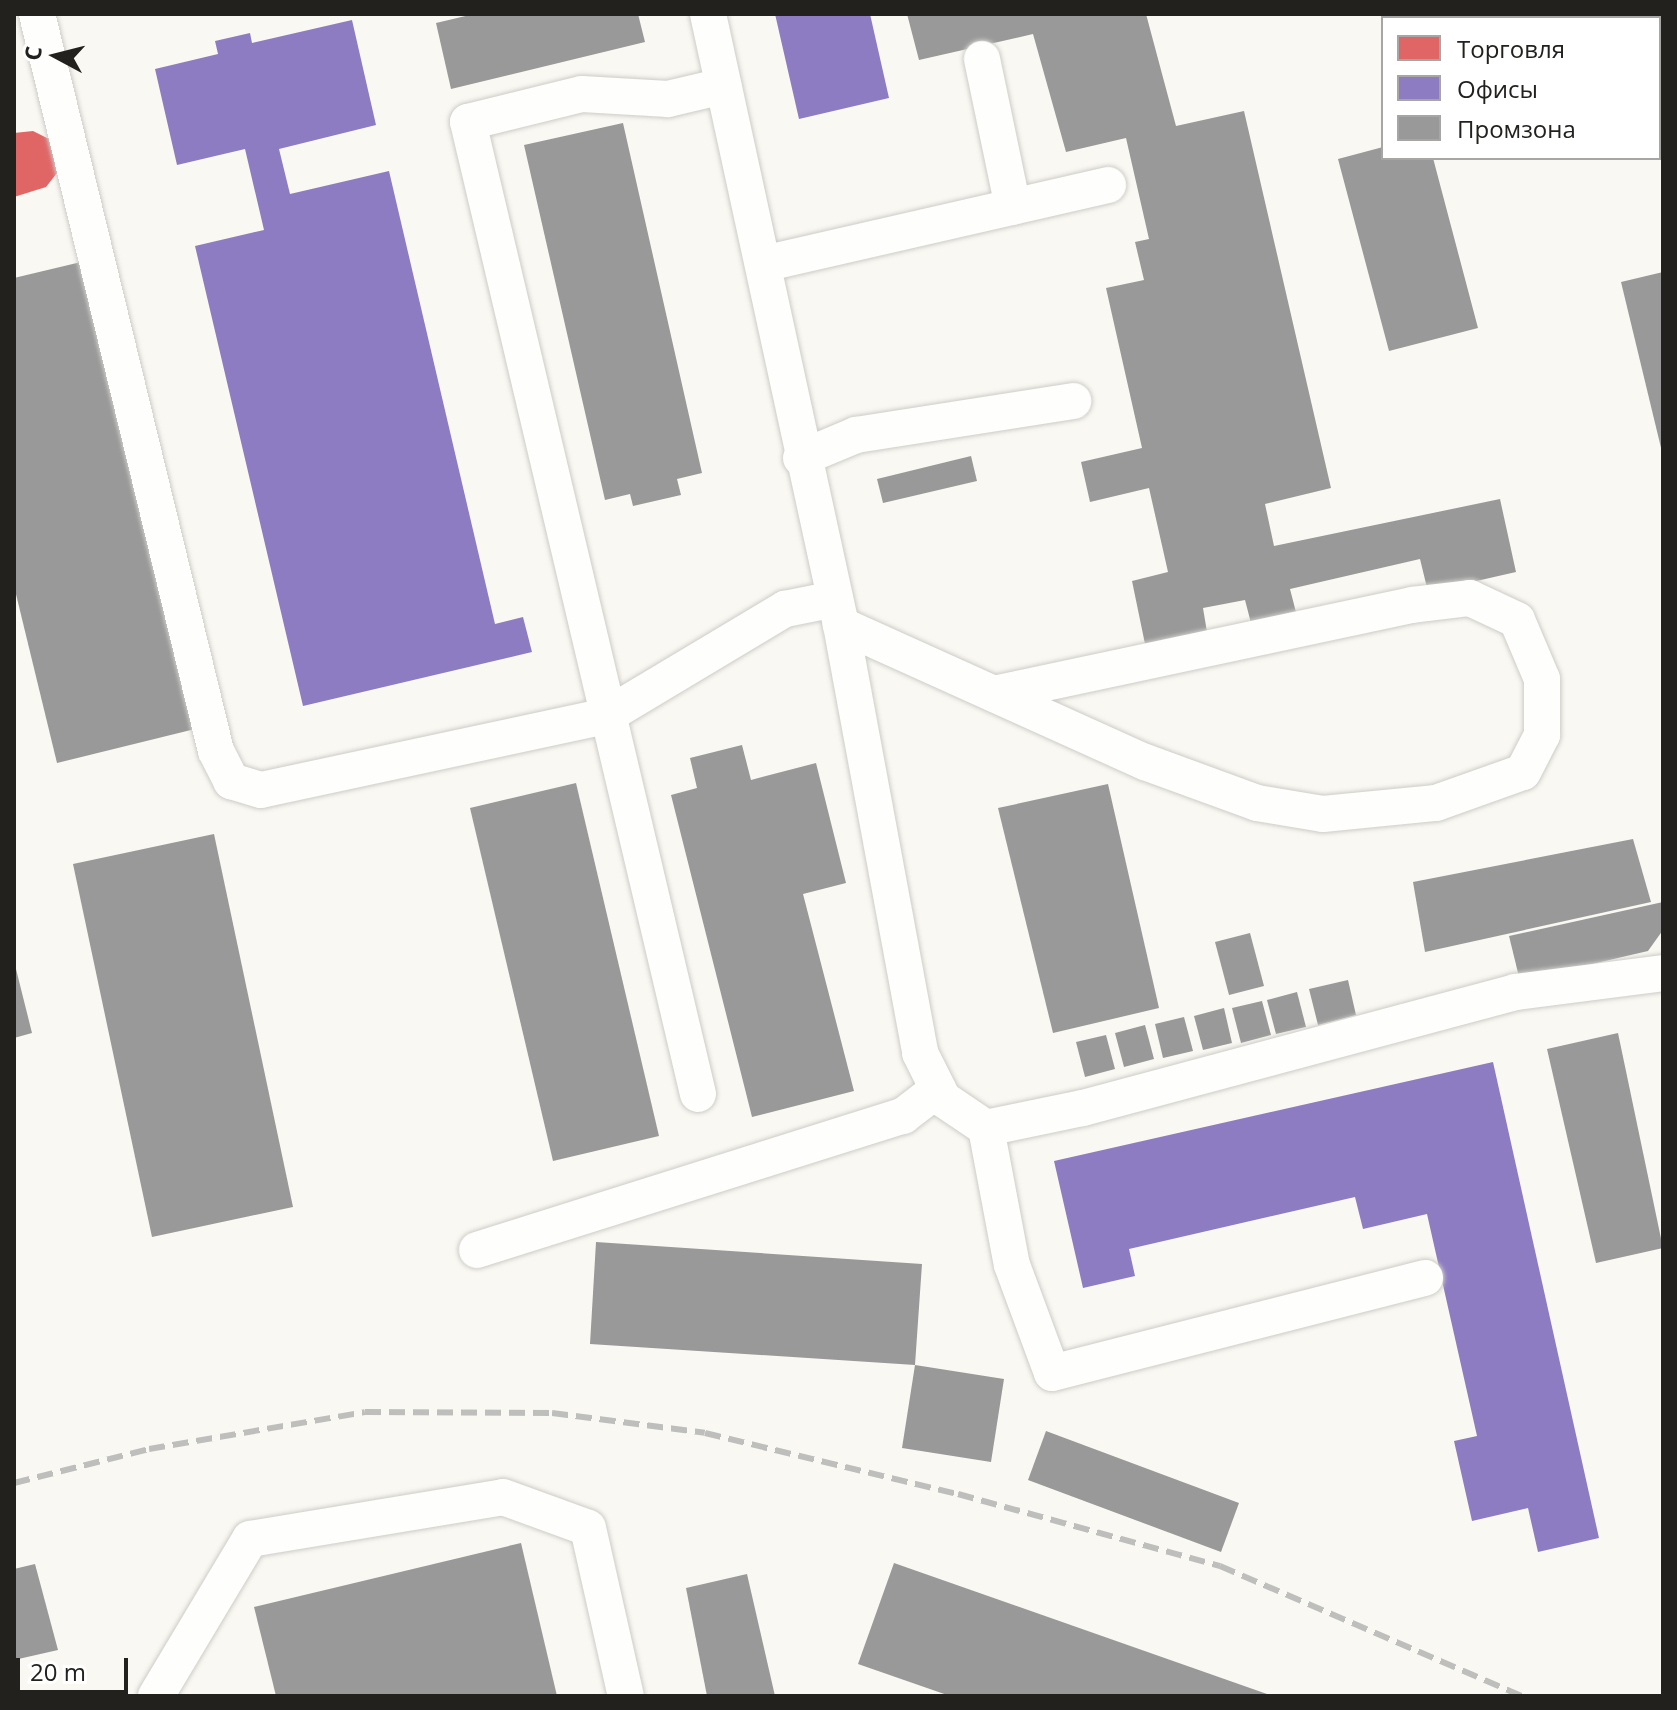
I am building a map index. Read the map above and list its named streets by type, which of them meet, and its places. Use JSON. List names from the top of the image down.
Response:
{
  "legend": ["Торговля", "Офисы", "Промзона"],
  "scale_bar": "20 m",
  "north": "left"
}
